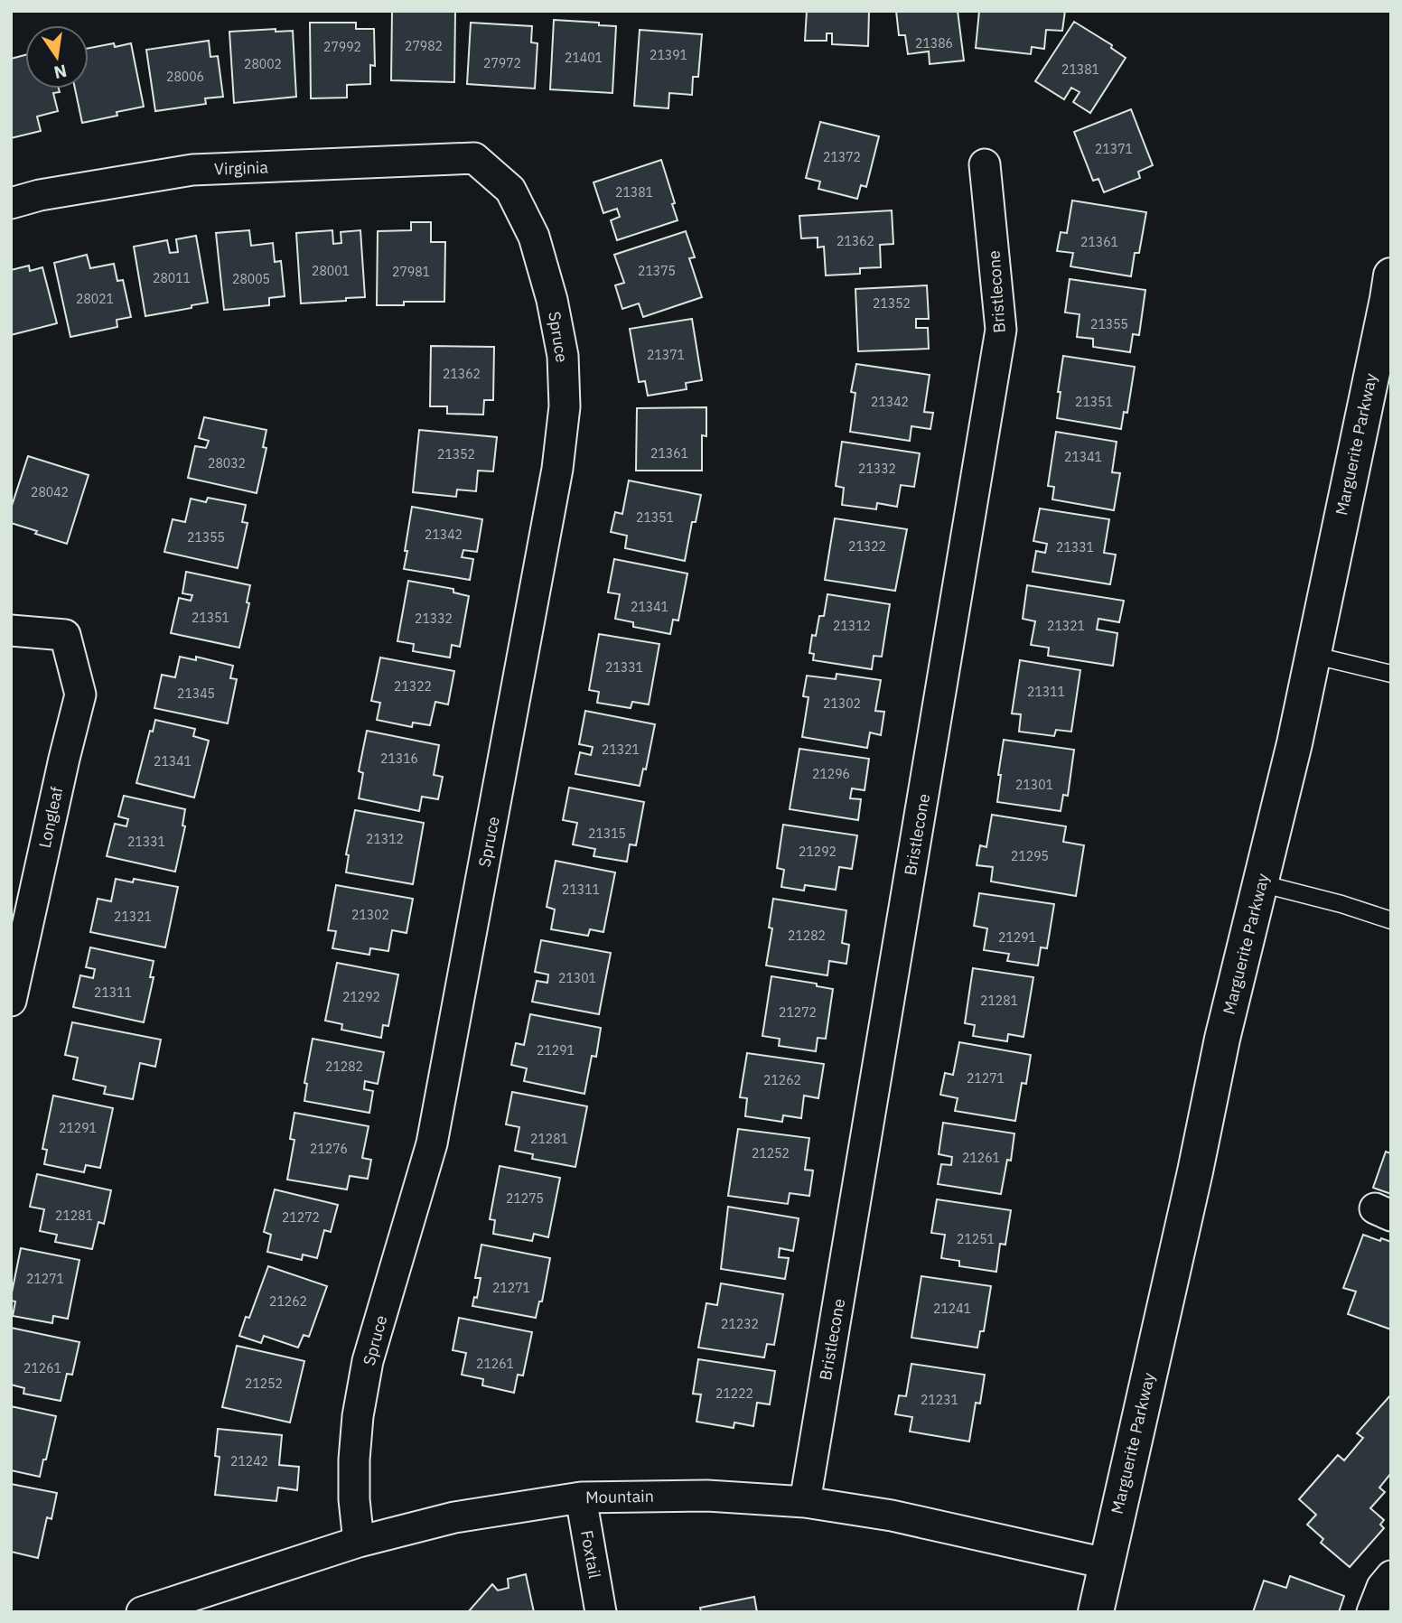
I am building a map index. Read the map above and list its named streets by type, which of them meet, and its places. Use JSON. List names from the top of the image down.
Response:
{
  "streets": {
    "main road": ["Marguerite Parkway"],
    "street": [
      "Virginia",
      "Bristlecone",
      "Spruce",
      "Longleaf",
      "Mountain",
      "Foxtail"
    ]
  },
  "crossings": [
    ["Virginia", "Spruce"],
    ["Bristlecone", "Mountain"],
    ["Spruce", "Mountain"],
    ["Marguerite Parkway", "Mountain"],
    ["Mountain", "Foxtail"]
  ],
  "house_numbers": [
    "21386",
    "27982",
    "27992",
    "21391",
    "21401",
    "27972",
    "28002",
    "21381",
    "28006",
    "21371",
    "21372",
    "21381",
    "21362",
    "21361",
    "28001",
    "21375",
    "27981",
    "28011",
    "28005",
    "28021",
    "21352",
    "21355",
    "21371",
    "21362",
    "21342",
    "21351",
    "21361",
    "21352",
    "21341",
    "28032",
    "21332",
    "28042",
    "21351",
    "21342",
    "21355",
    "21322",
    "21331",
    "21341",
    "21351",
    "21332",
    "21312",
    "21321",
    "21331",
    "21322",
    "21311",
    "21345",
    "21302",
    "21321",
    "21316",
    "21341",
    "21296",
    "21301",
    "21315",
    "21312",
    "21331",
    "21292",
    "21295",
    "21311",
    "21302",
    "21321",
    "21282",
    "21291",
    "21301",
    "21311",
    "21292",
    "21281",
    "21272",
    "21291",
    "21282",
    "21271",
    "21262",
    "21291",
    "21281",
    "21276",
    "21252",
    "21261",
    "21275",
    "21281",
    "21272",
    "21251",
    "21271",
    "21271",
    "21262",
    "21241",
    "21232",
    "21261",
    "21261",
    "21252",
    "21222",
    "21231",
    "21242"
  ],
  "north": "bottom"
}
